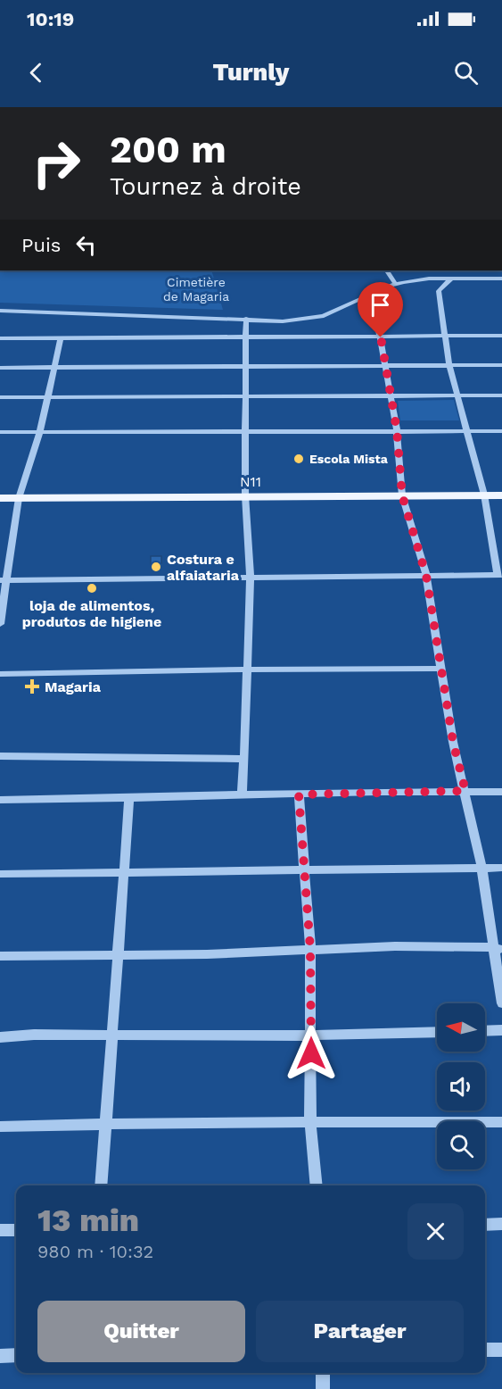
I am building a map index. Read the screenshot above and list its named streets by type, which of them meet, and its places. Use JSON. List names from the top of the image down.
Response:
{
  "streets": {
    "main road": ["N11"]
  },
  "parks": ["Cimetière de Magaria"],
  "places": {
    "other": ["Escola Mista", "Costura e alfaiataria", "loja de alimentos, produtos de higiene"],
    "health": ["Magaria"]
  },
  "north": "left",
  "page": {
    "status": "10:19",
    "header": "Turnly",
    "turn": ["200 m", "Tournez à droite"],
    "then": "Puis",
    "heading": ["13 min", "980 m · 10:32"],
    "buttons": ["Quitter", "Partager"]
  }
}
